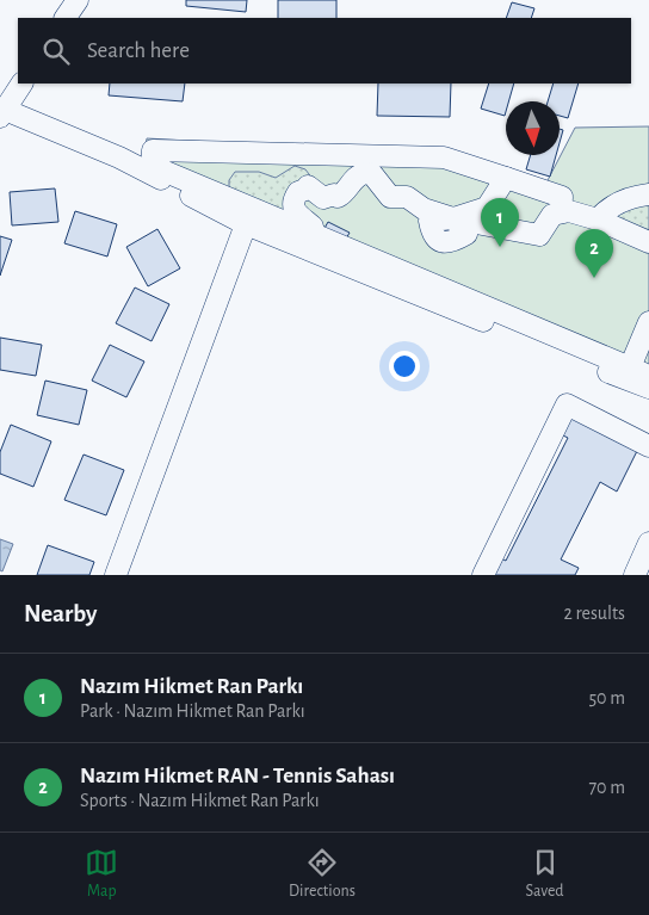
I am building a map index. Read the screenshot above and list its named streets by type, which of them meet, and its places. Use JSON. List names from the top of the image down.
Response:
{
  "north": "bottom",
  "page": {
    "search": "Search here",
    "pins": ["1", "2"],
    "heading": ["Nearby", "2 results"],
    "list": [
      {
        "mark": "1",
        "name": "Nazım Hikmet Ran Parkı",
        "note": "Park · Nazım Hikmet Ran Parkı",
        "value": "50 m"
      },
      {
        "mark": "2",
        "name": "Nazım Hikmet RAN - Tennis Sahası",
        "note": "Sports · Nazım Hikmet Ran Parkı",
        "value": "70 m"
      }
    ],
    "nav": ["Map", "Directions", "Saved"]
  }
}
